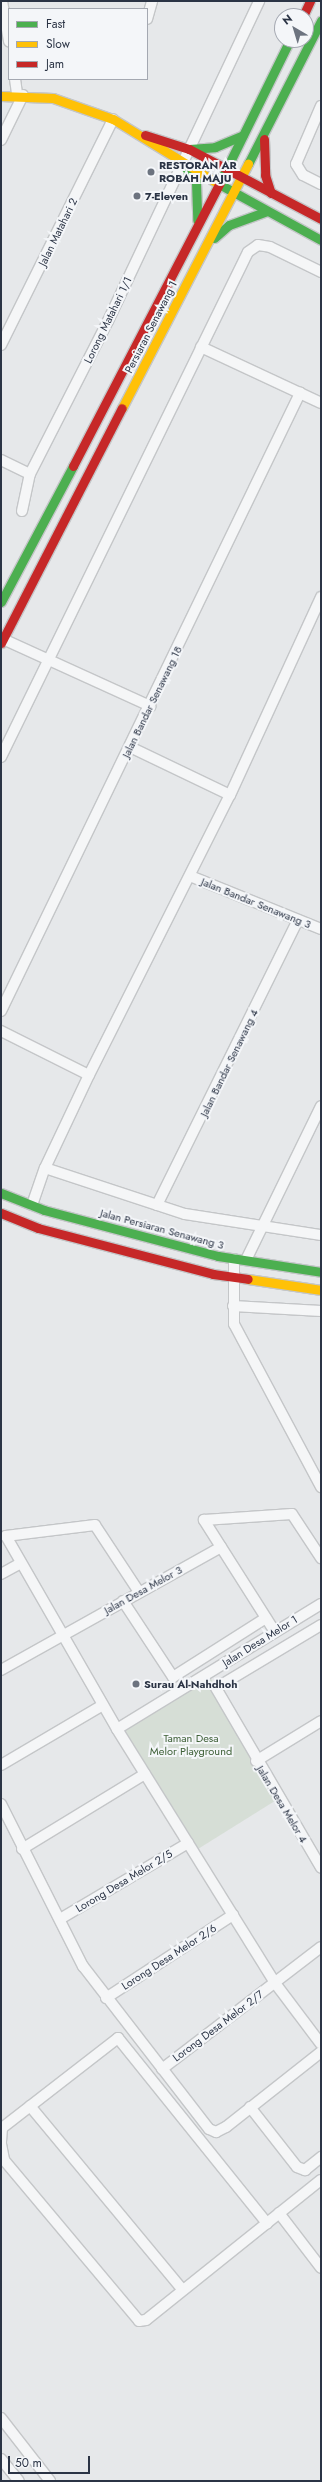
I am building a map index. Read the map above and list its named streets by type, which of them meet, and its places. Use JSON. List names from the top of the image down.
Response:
{
  "streets": {
    "main road": ["Persiaran Senawang 1", "Jalan Persiaran Senawang 3"],
    "street": [
      "Jalan Matahari 2",
      "Lorong Matahari 1/1",
      "Jalan Bandar Senawang 18",
      "Jalan Bandar Senawang 3",
      "Jalan Bandar Senawang 4",
      "Jalan Desa Melor 3",
      "Jalan Desa Melor 1",
      "Jalan Desa Melor 4",
      "Lorong Desa Melor 2/5",
      "Lorong Desa Melor 2/6",
      "Lorong Desa Melor 2/7"
    ]
  },
  "crossings": [
    ["Jalan Bandar Senawang 3", "Jalan Bandar Senawang 4"]
  ],
  "parks": ["Taman Desa Melor Playground"],
  "places": ["RESTORAN AR ROBAH MAJU", "7-Eleven", "Surau Al-Nahdhoh"],
  "legend": ["Fast", "Slow", "Jam"],
  "scale_bar": "50 m",
  "north": "top left"
}
